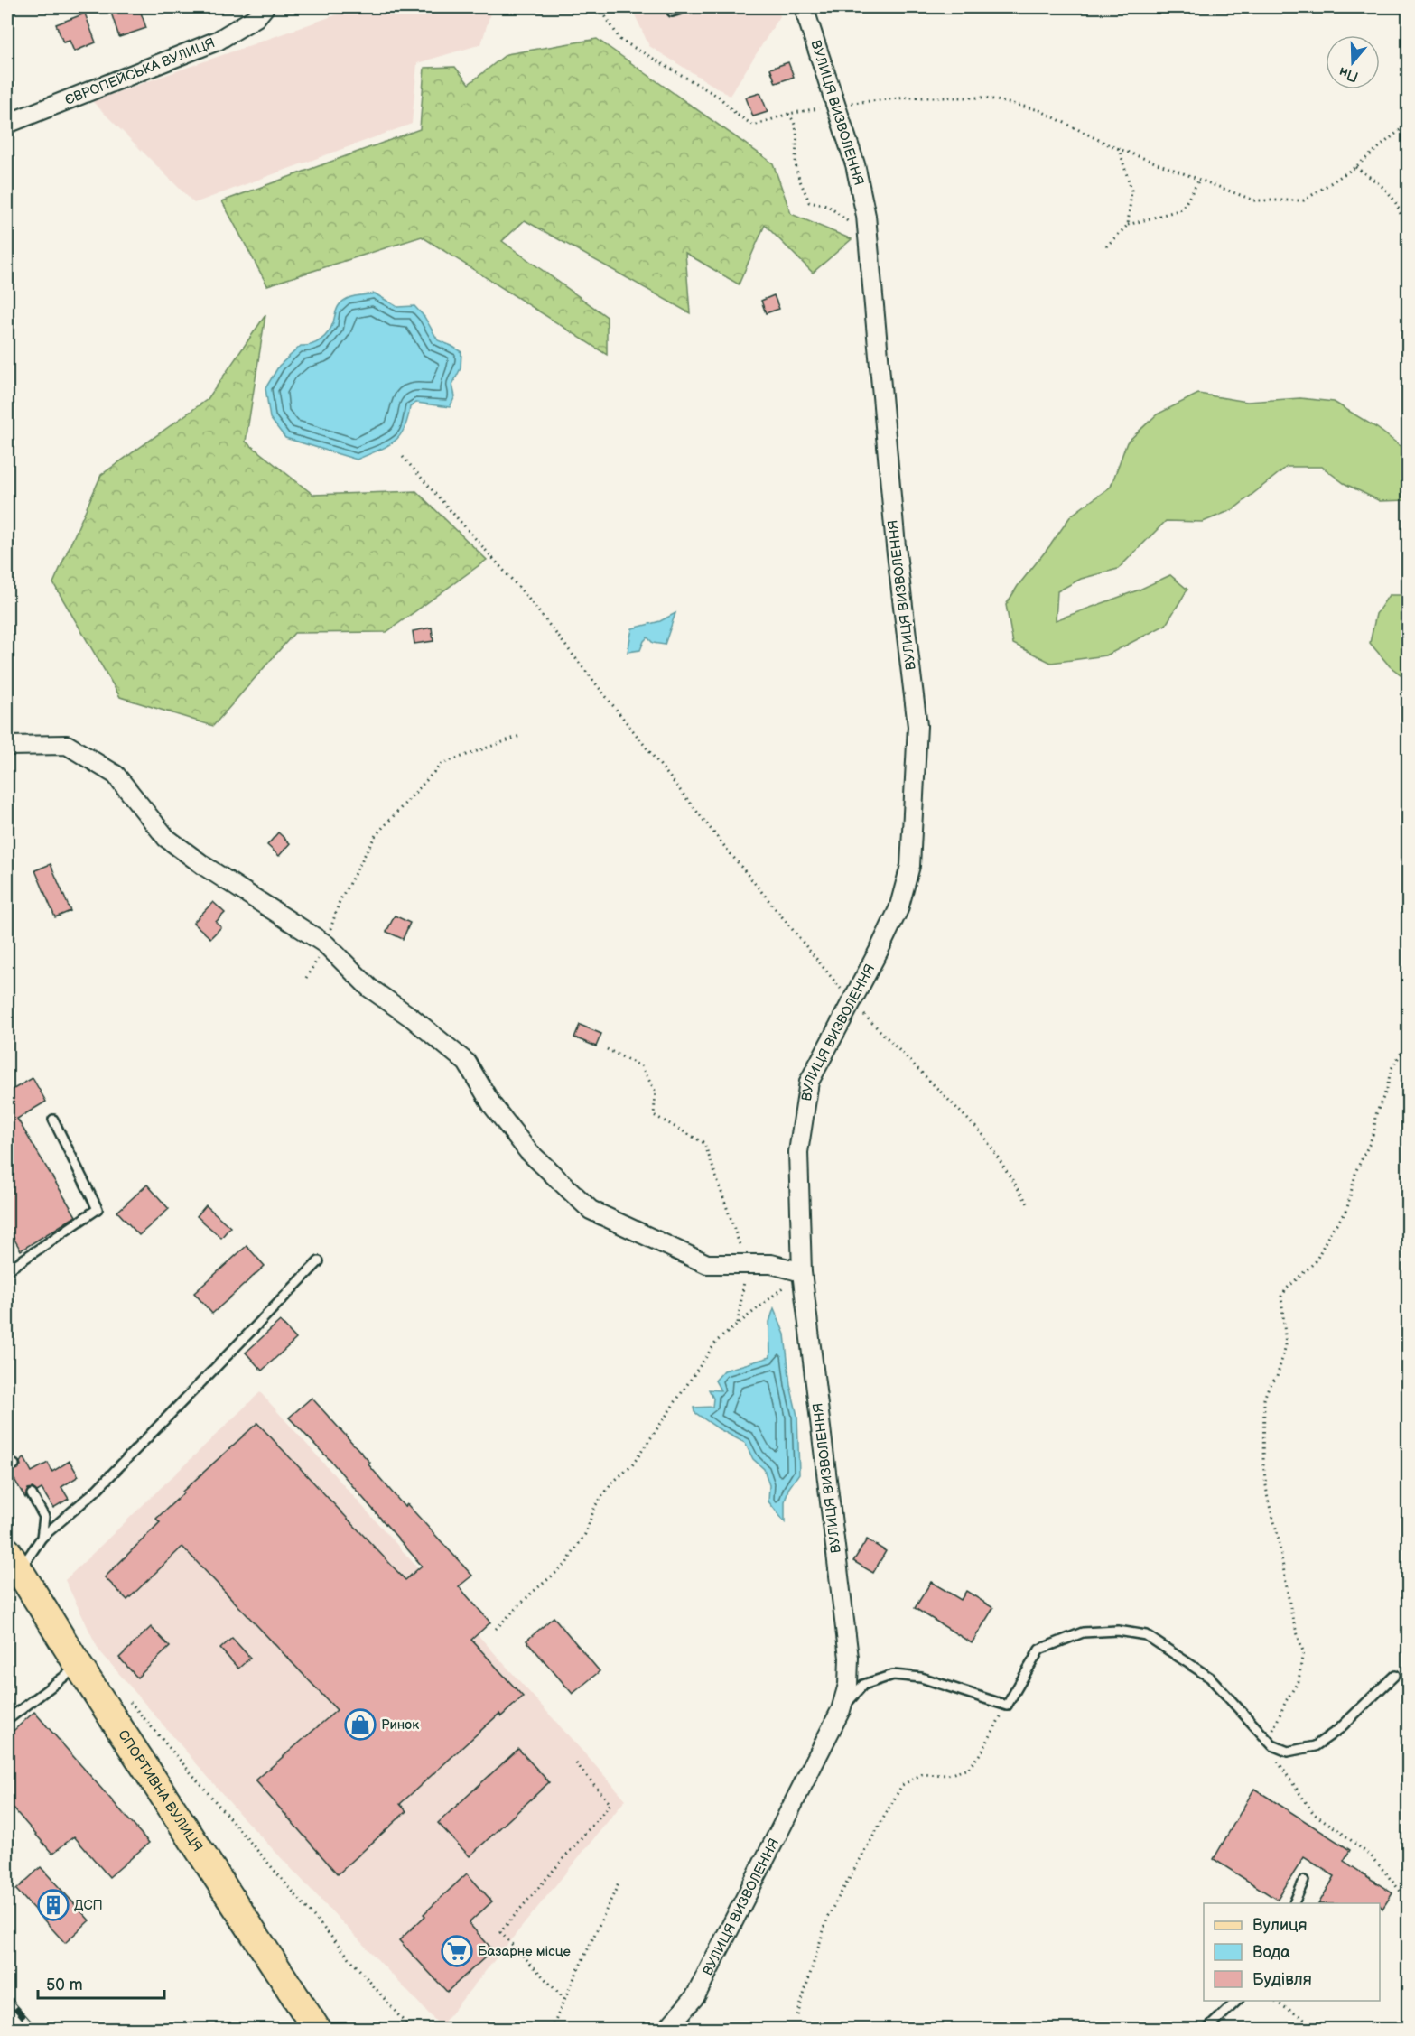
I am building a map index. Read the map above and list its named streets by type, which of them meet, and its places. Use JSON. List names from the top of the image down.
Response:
{
  "streets": {
    "main road": ["СПОРТИВНА ВУЛИЦЯ"],
    "street": ["ЄВРОПЕЙСЬКА ВУЛИЦЯ", "ВУЛИЦЯ ВИЗВОЛЕННЯ"]
  },
  "places": {
    "shop": ["Ринок"],
    "building": ["ДСП"],
    "supermarket": ["Базарне місце"]
  },
  "legend": ["Вулиця", "Вода", "Будівля"],
  "scale_bar": "50 m",
  "north": "bottom"
}
